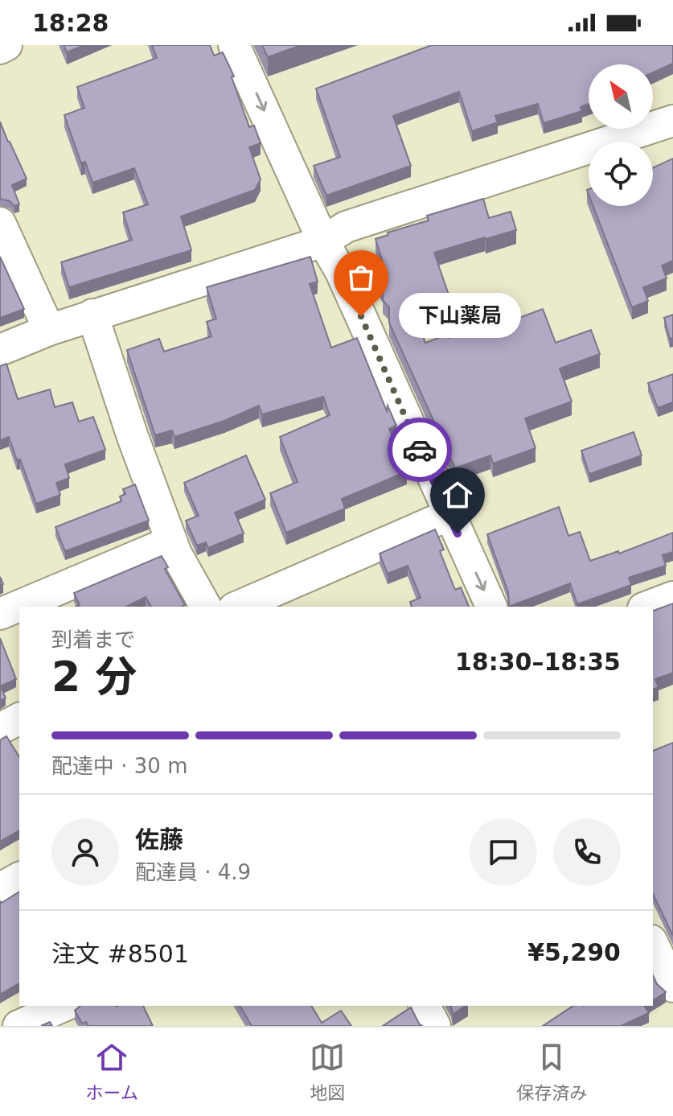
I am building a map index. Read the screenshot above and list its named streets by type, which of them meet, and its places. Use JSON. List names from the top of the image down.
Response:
{
  "places": ["下山薬局"],
  "north": "top left",
  "page": {
    "status": "18:28",
    "bubble": "下山薬局",
    "heading": ["2 分", "到着まで", "18:30–18:35"],
    "panel": [
      "佐藤",
      "配達員 · 4.9",
      "注文 #8501",
      "¥5,290"
    ],
    "bar": "配達中 · 30 m",
    "tabs": ["ホーム", "地図", "保存済み"]
  }
}
